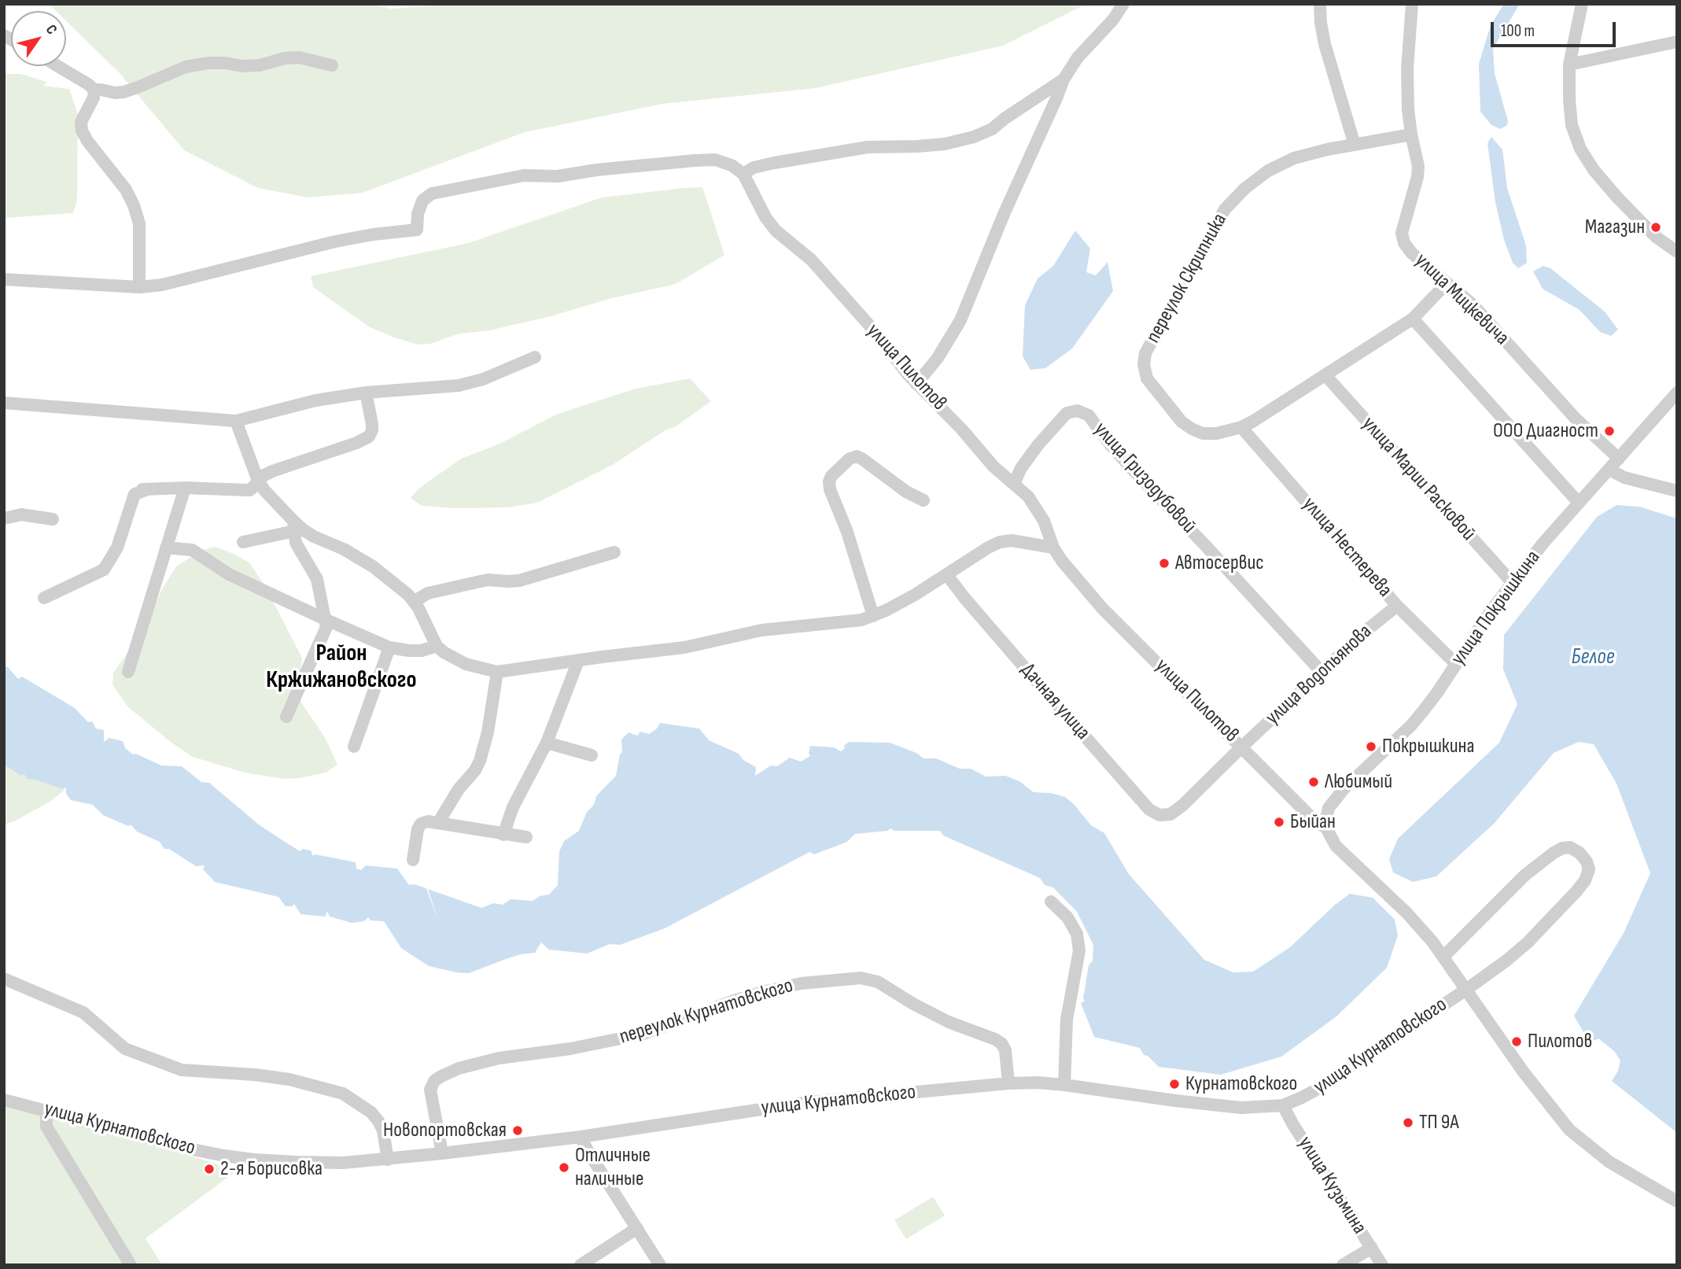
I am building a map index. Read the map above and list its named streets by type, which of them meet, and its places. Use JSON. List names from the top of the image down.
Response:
{
  "streets": {
    "street": [
      "переулок Скрипника",
      "улица Мицкевича",
      "улица Пилотов",
      "улица Гризодубовой",
      "улица Марии Расковой",
      "улица Нестерева",
      "улица Покрышкина",
      "улица Водопьянова",
      "Дачная улица",
      "переулок Курнатовского",
      "улица Курнатовского",
      "улица Кузьмина"
    ]
  },
  "crossings": [
    ["переулок Скрипника", "улица Мицкевича"],
    ["переулок Скрипника", "улица Марии Расковой"],
    ["переулок Скрипника", "улица Нестерева"],
    ["улица Мицкевича", "улица Покрышкина"],
    ["улица Пилотов", "улица Гризодубовой"],
    ["улица Пилотов", "улица Покрышкина"],
    ["улица Пилотов", "улица Водопьянова"],
    ["улица Пилотов", "улица Курнатовского"],
    ["улица Гризодубовой", "улица Водопьянова"],
    ["улица Марии Расковой", "улица Покрышкина"],
    ["улица Нестерева", "улица Покрышкина"],
    ["улица Нестерева", "улица Водопьянова"],
    ["улица Водопьянова", "Дачная улица"],
    ["переулок Курнатовского", "улица Курнатовского"],
    ["улица Курнатовского", "улица Кузьмина"]
  ],
  "districts": ["Район Кржижановского"],
  "water": ["Белое"],
  "places": [
    "Магазин",
    "ООО Диагност",
    "Автосервис",
    "Покрышкина",
    "Любимый",
    "Быйан",
    "Пилотов",
    "Курнатовского",
    "ТП 9А",
    "Новопортовская",
    "Отличные наличные",
    "2-я Борисовка"
  ],
  "scale_bar": "100 m",
  "north": "top right"
}
